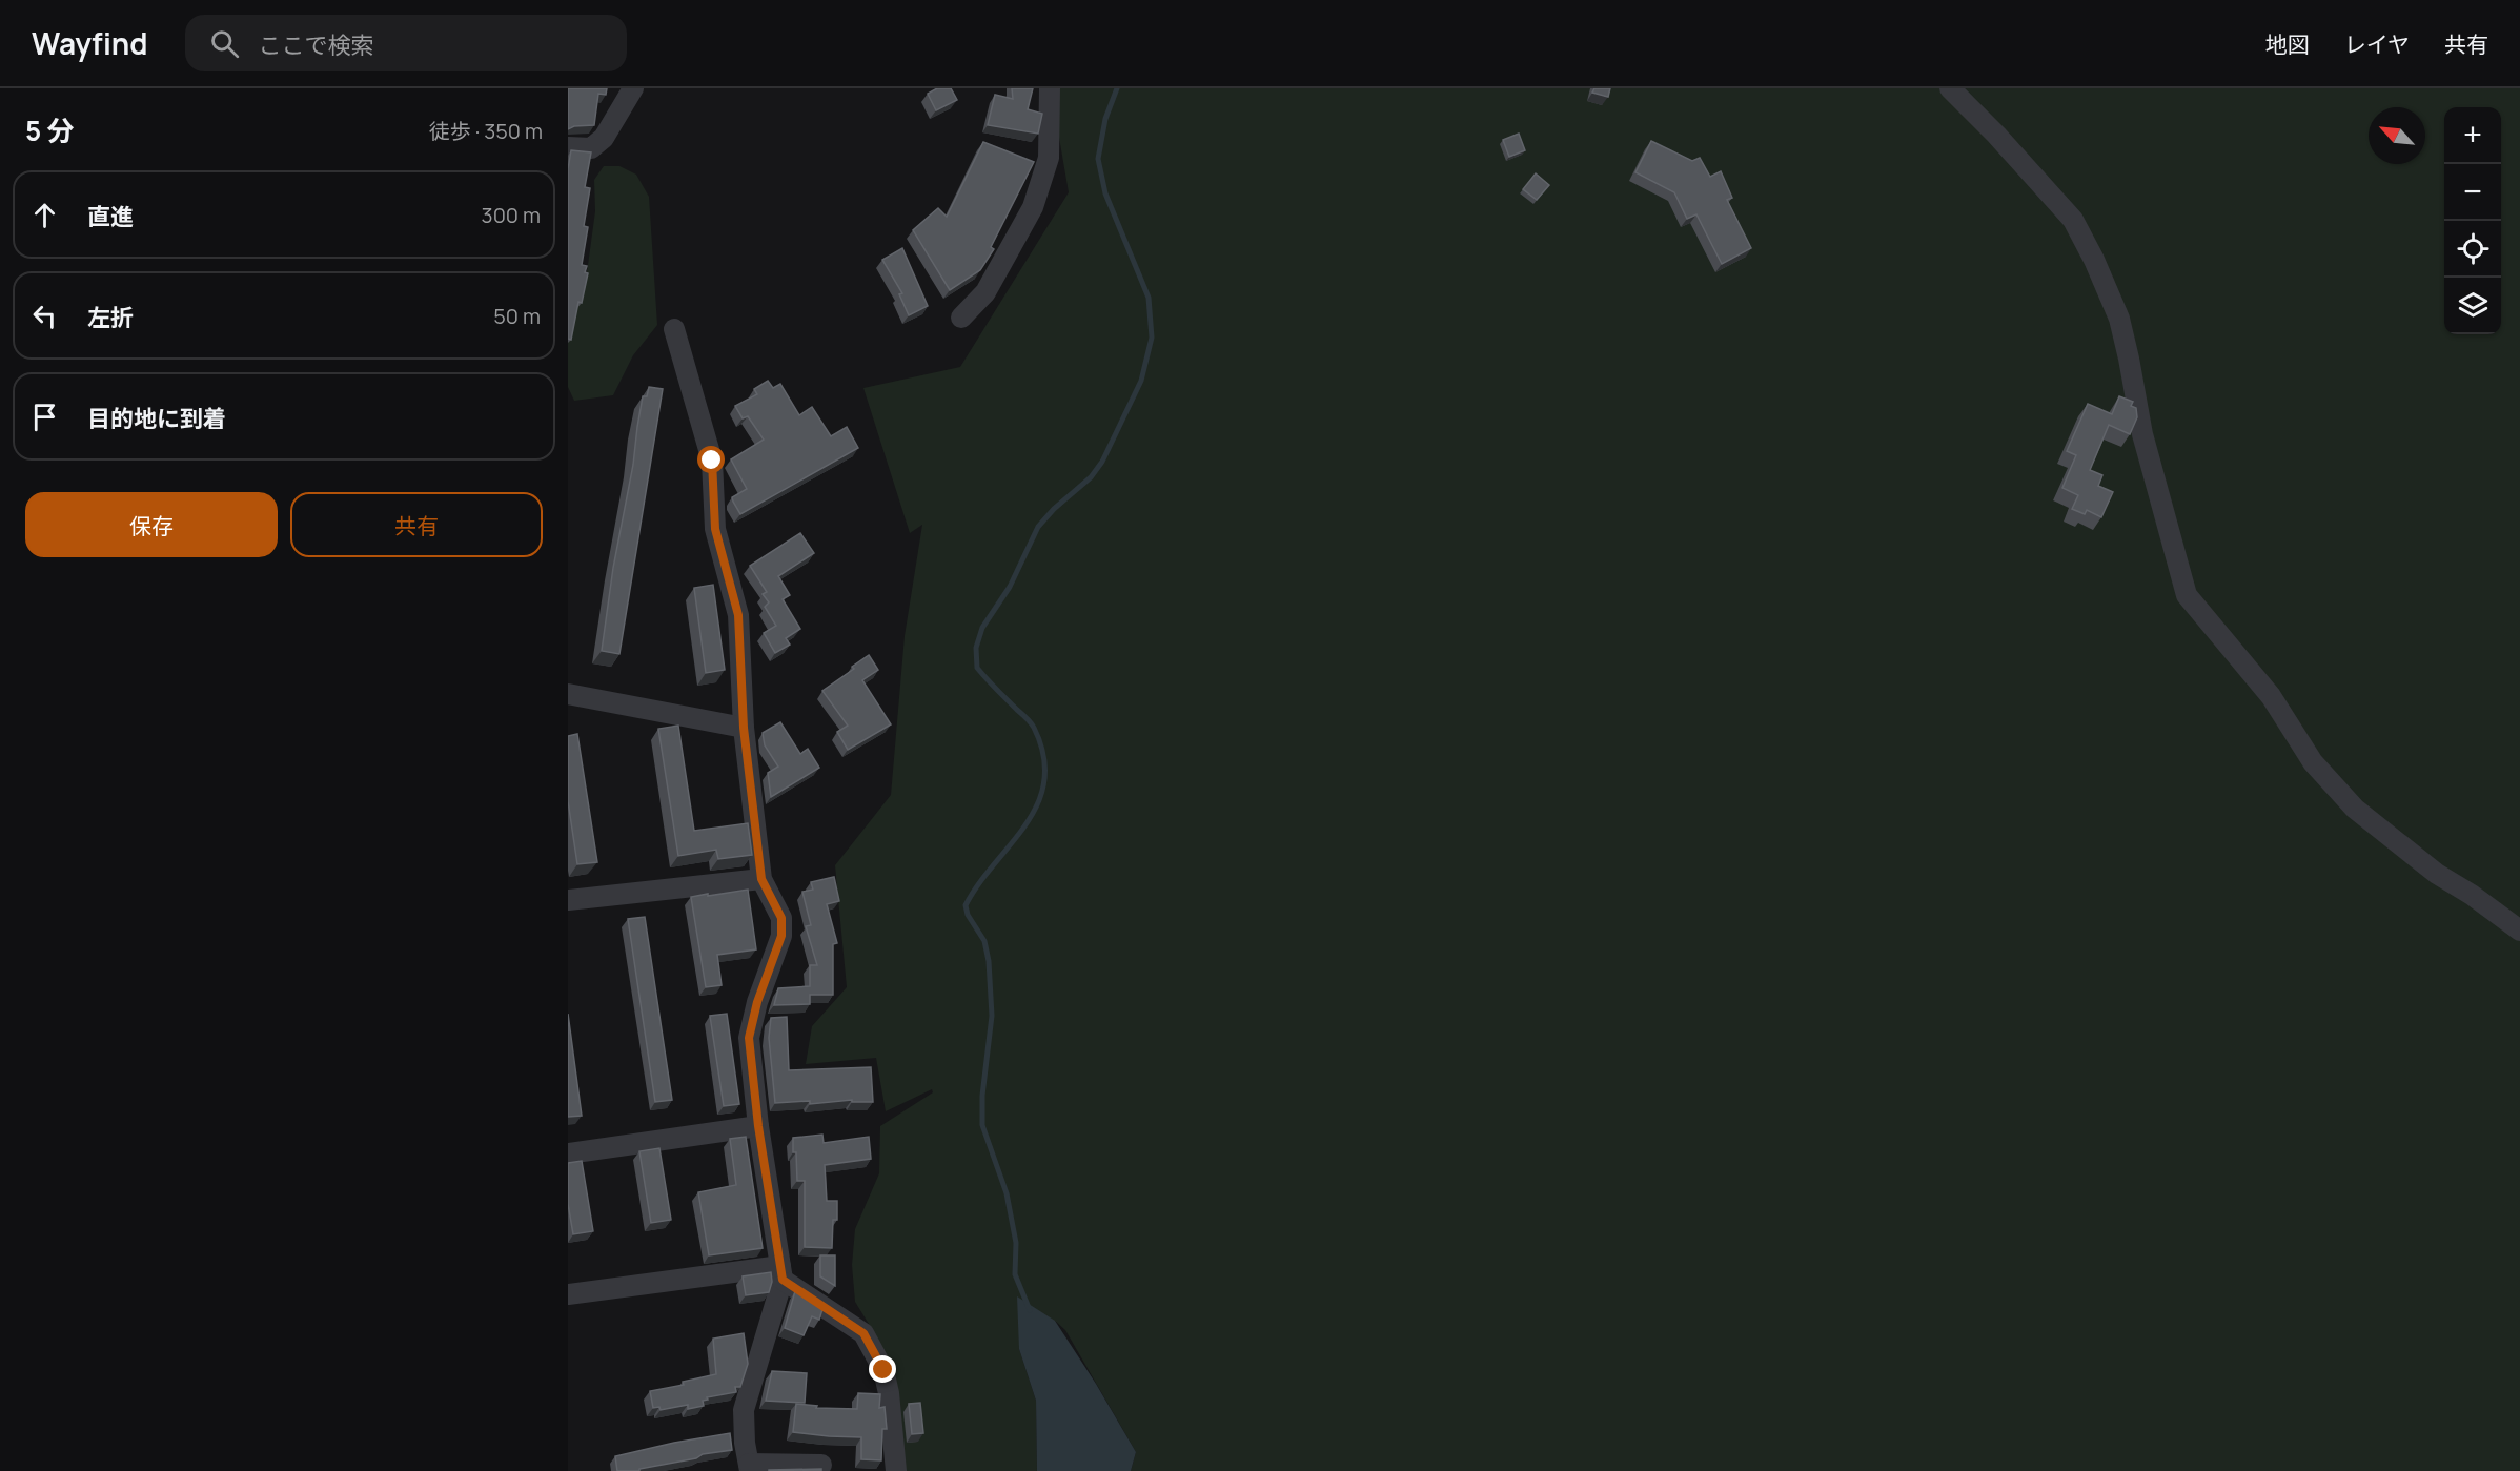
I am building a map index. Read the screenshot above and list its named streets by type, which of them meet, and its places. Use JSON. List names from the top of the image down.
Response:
{
  "north": "top left",
  "page": {
    "header": "Wayfind",
    "search": "ここで検索",
    "nav": ["地図", "レイヤ", "共有"],
    "heading": ["5 分", "徒歩 · 350 m"],
    "map_buttons": ["+", "−"],
    "list": [
      ["直進", "300 m"],
      ["左折", "50 m"],
      "目的地に到着"
    ],
    "buttons": ["保存", "共有"]
  }
}
